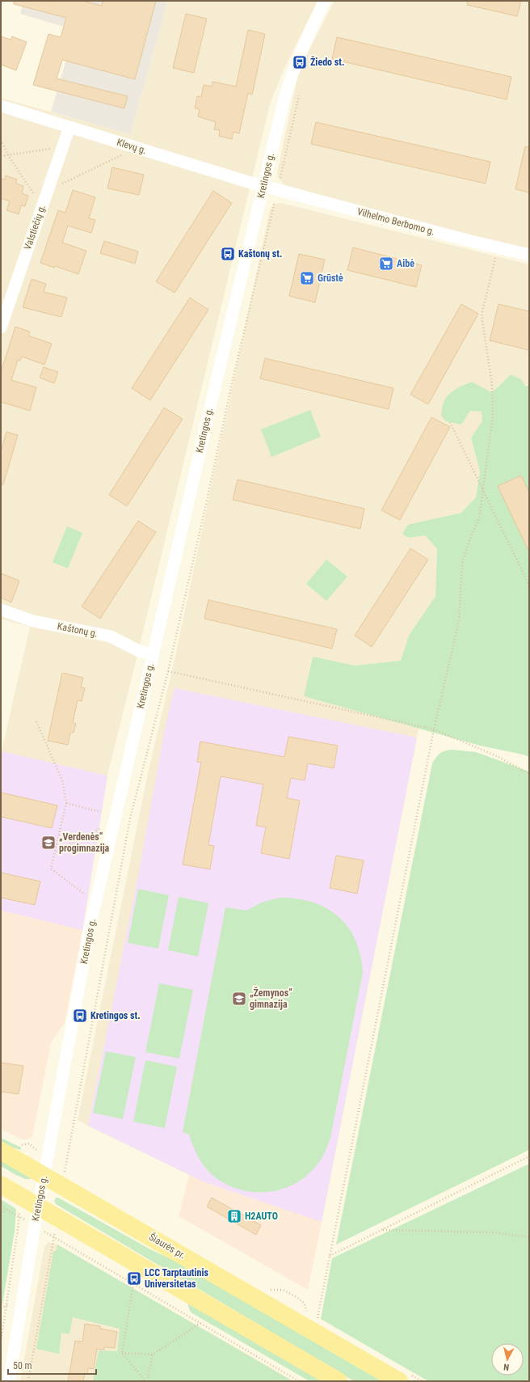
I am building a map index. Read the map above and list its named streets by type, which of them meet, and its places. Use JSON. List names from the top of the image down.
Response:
{
  "streets": {
    "main road": ["Šiaurės pr."],
    "street": [
      "Klevų g.",
      "Kretingos g.",
      "Vilhelmo Berbomo g.",
      "Valstiečių g.",
      "Kaštonų g."
    ]
  },
  "crossings": [
    ["Klevų g.", "Kretingos g."],
    ["Klevų g.", "Vilhelmo Berbomo g."],
    ["Klevų g.", "Valstiečių g."],
    ["Kretingos g.", "Vilhelmo Berbomo g."],
    ["Kretingos g.", "Kaštonų g."],
    ["Kretingos g.", "Šiaurės pr."]
  ],
  "places": {
    "bus stop": [
      "Žiedo st.",
      "Kaštonų st.",
      "Kretingos st.",
      "LCC Tarptautinis Universitetas"
    ],
    "supermarket": ["Aibė", "Grūstė"],
    "school or university": ["„Verdenės“ progimnazija", "„Žemynos“ gimnazija"],
    "building": ["H2AUTO"]
  },
  "scale_bar": "50 m",
  "north": "bottom"
}
